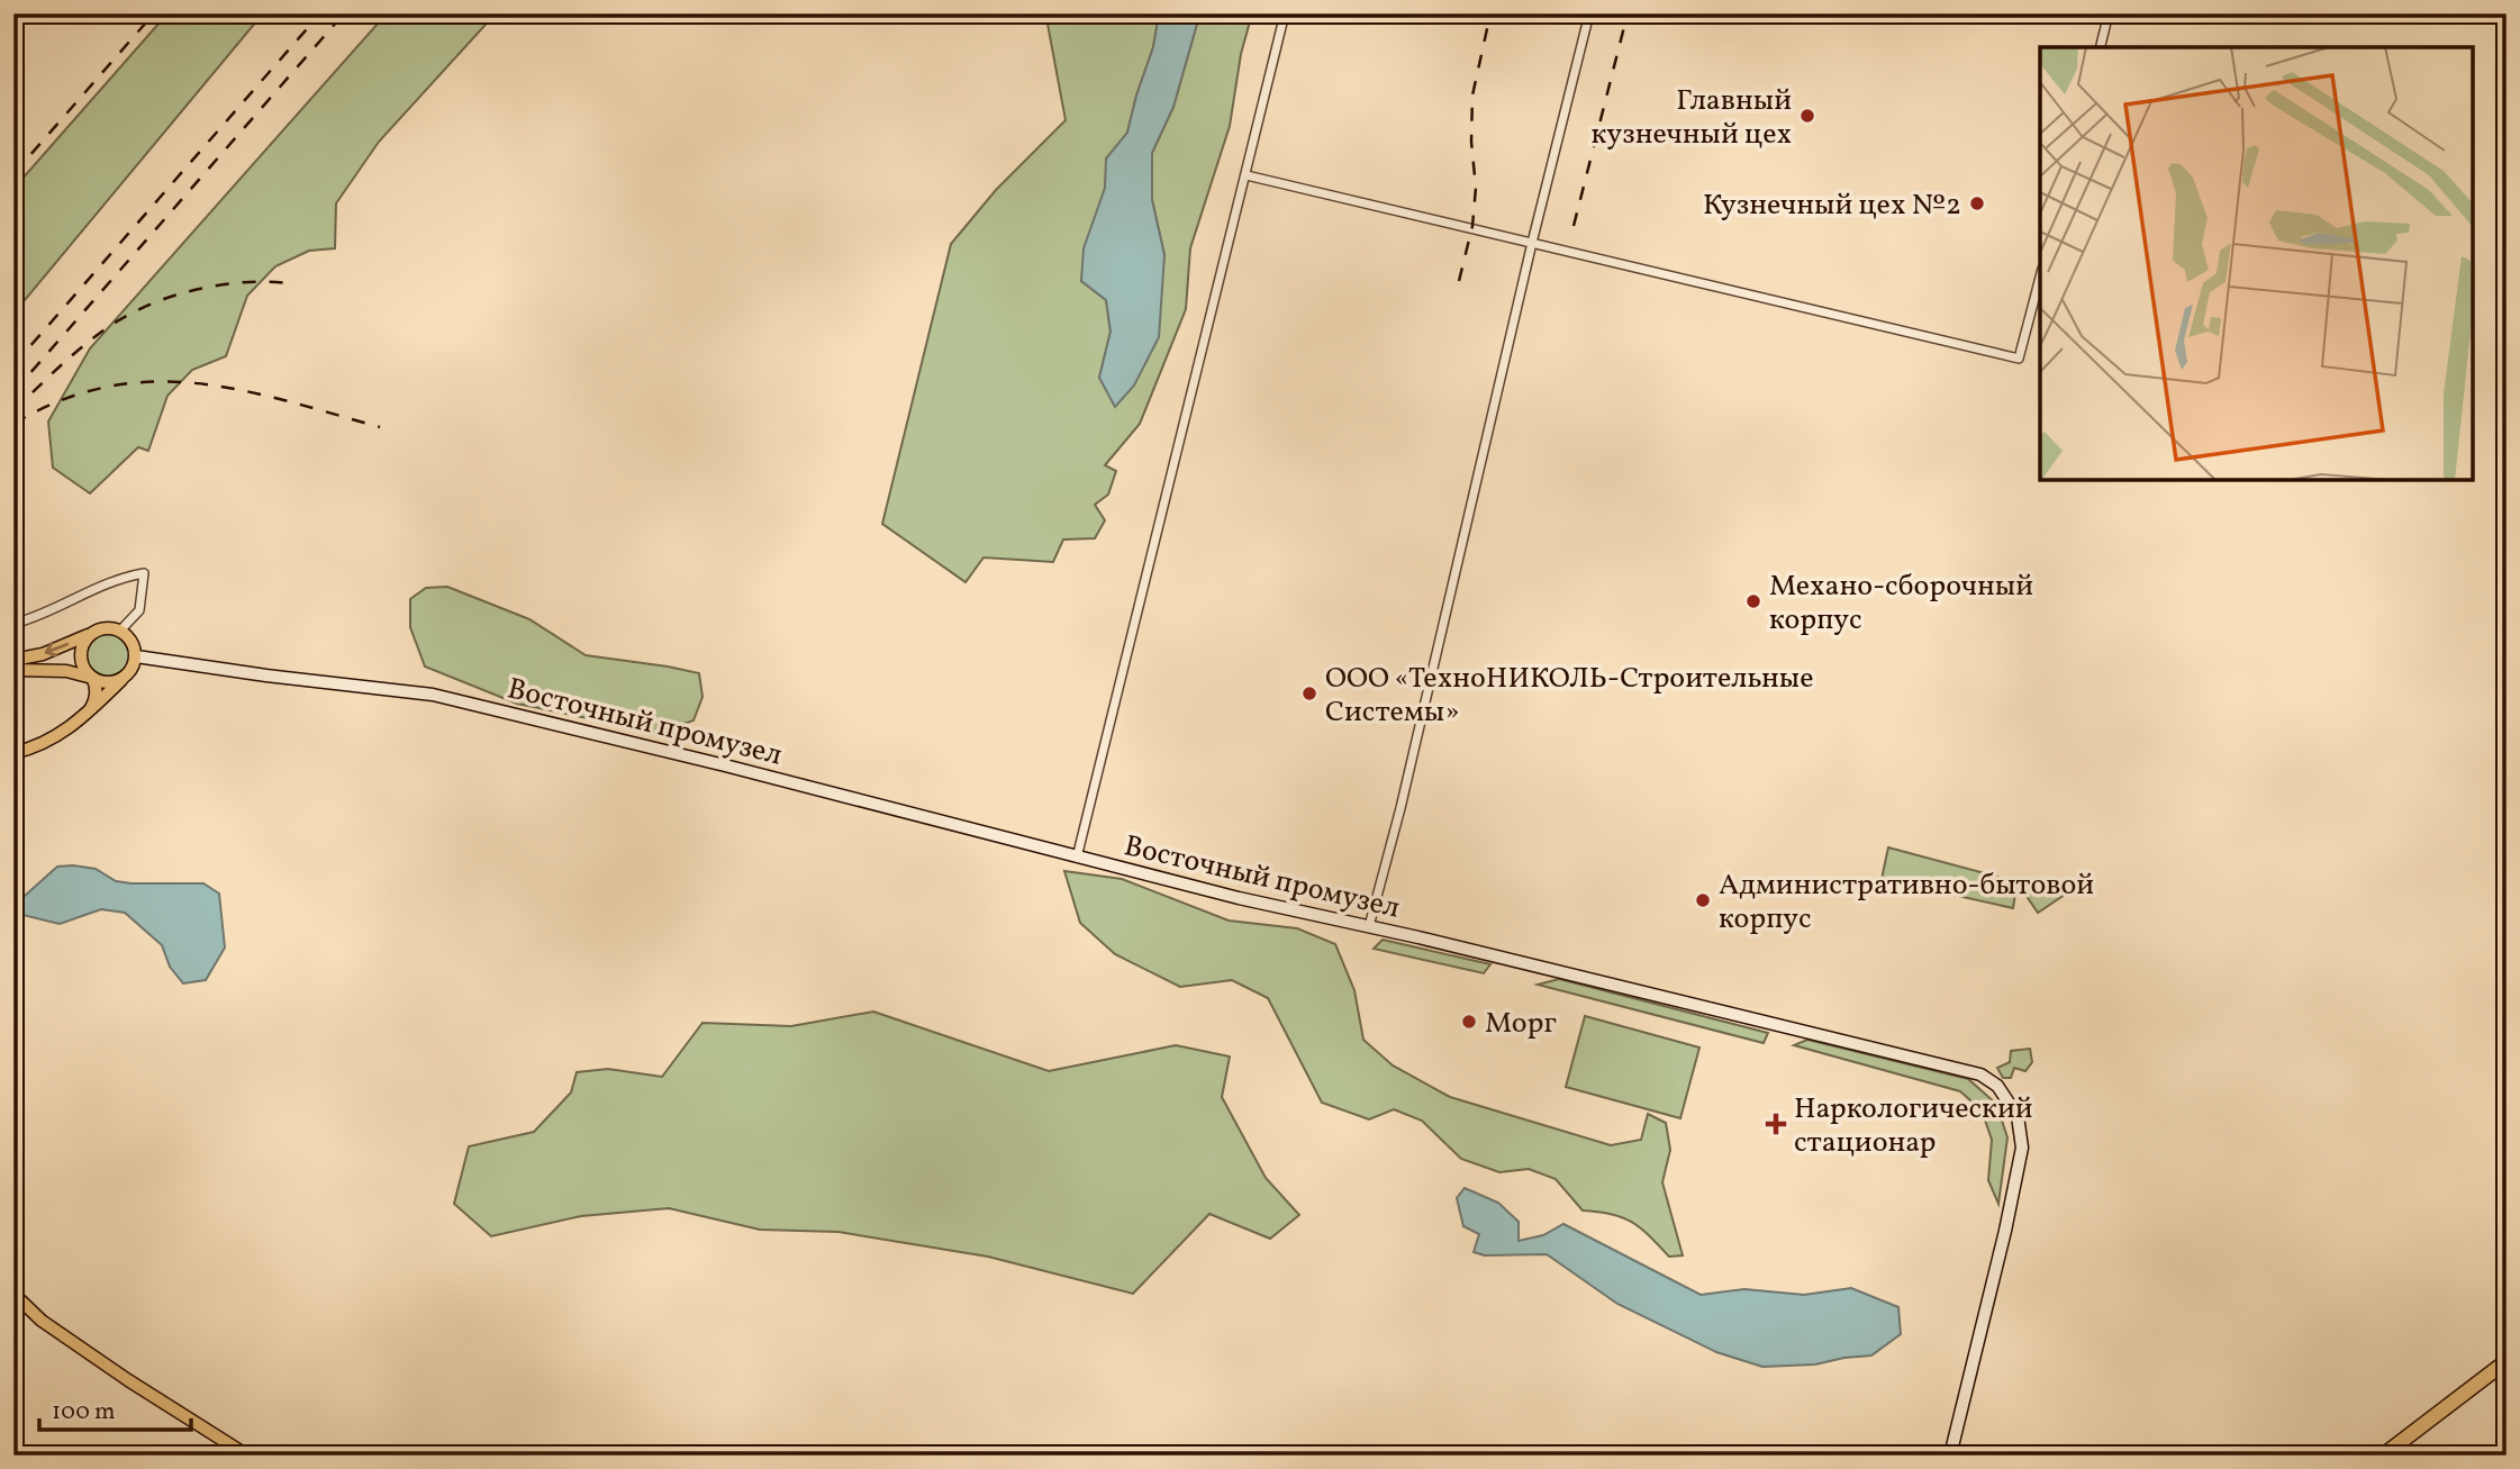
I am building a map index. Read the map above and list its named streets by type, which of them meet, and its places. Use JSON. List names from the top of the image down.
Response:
{
  "streets": {
    "street": ["Восточный промузел"]
  },
  "places": {
    "other": [
      "Главный кузнечный цех",
      "Кузнечный цех №2",
      "Механо-сборочный корпус",
      "ООО «ТехноНИКОЛЬ-Строительные Системы»",
      "Административно-бытовой корпус",
      "Морг"
    ],
    "health": ["Наркологический стационар"]
  },
  "scale_bar": "100 m"
}
